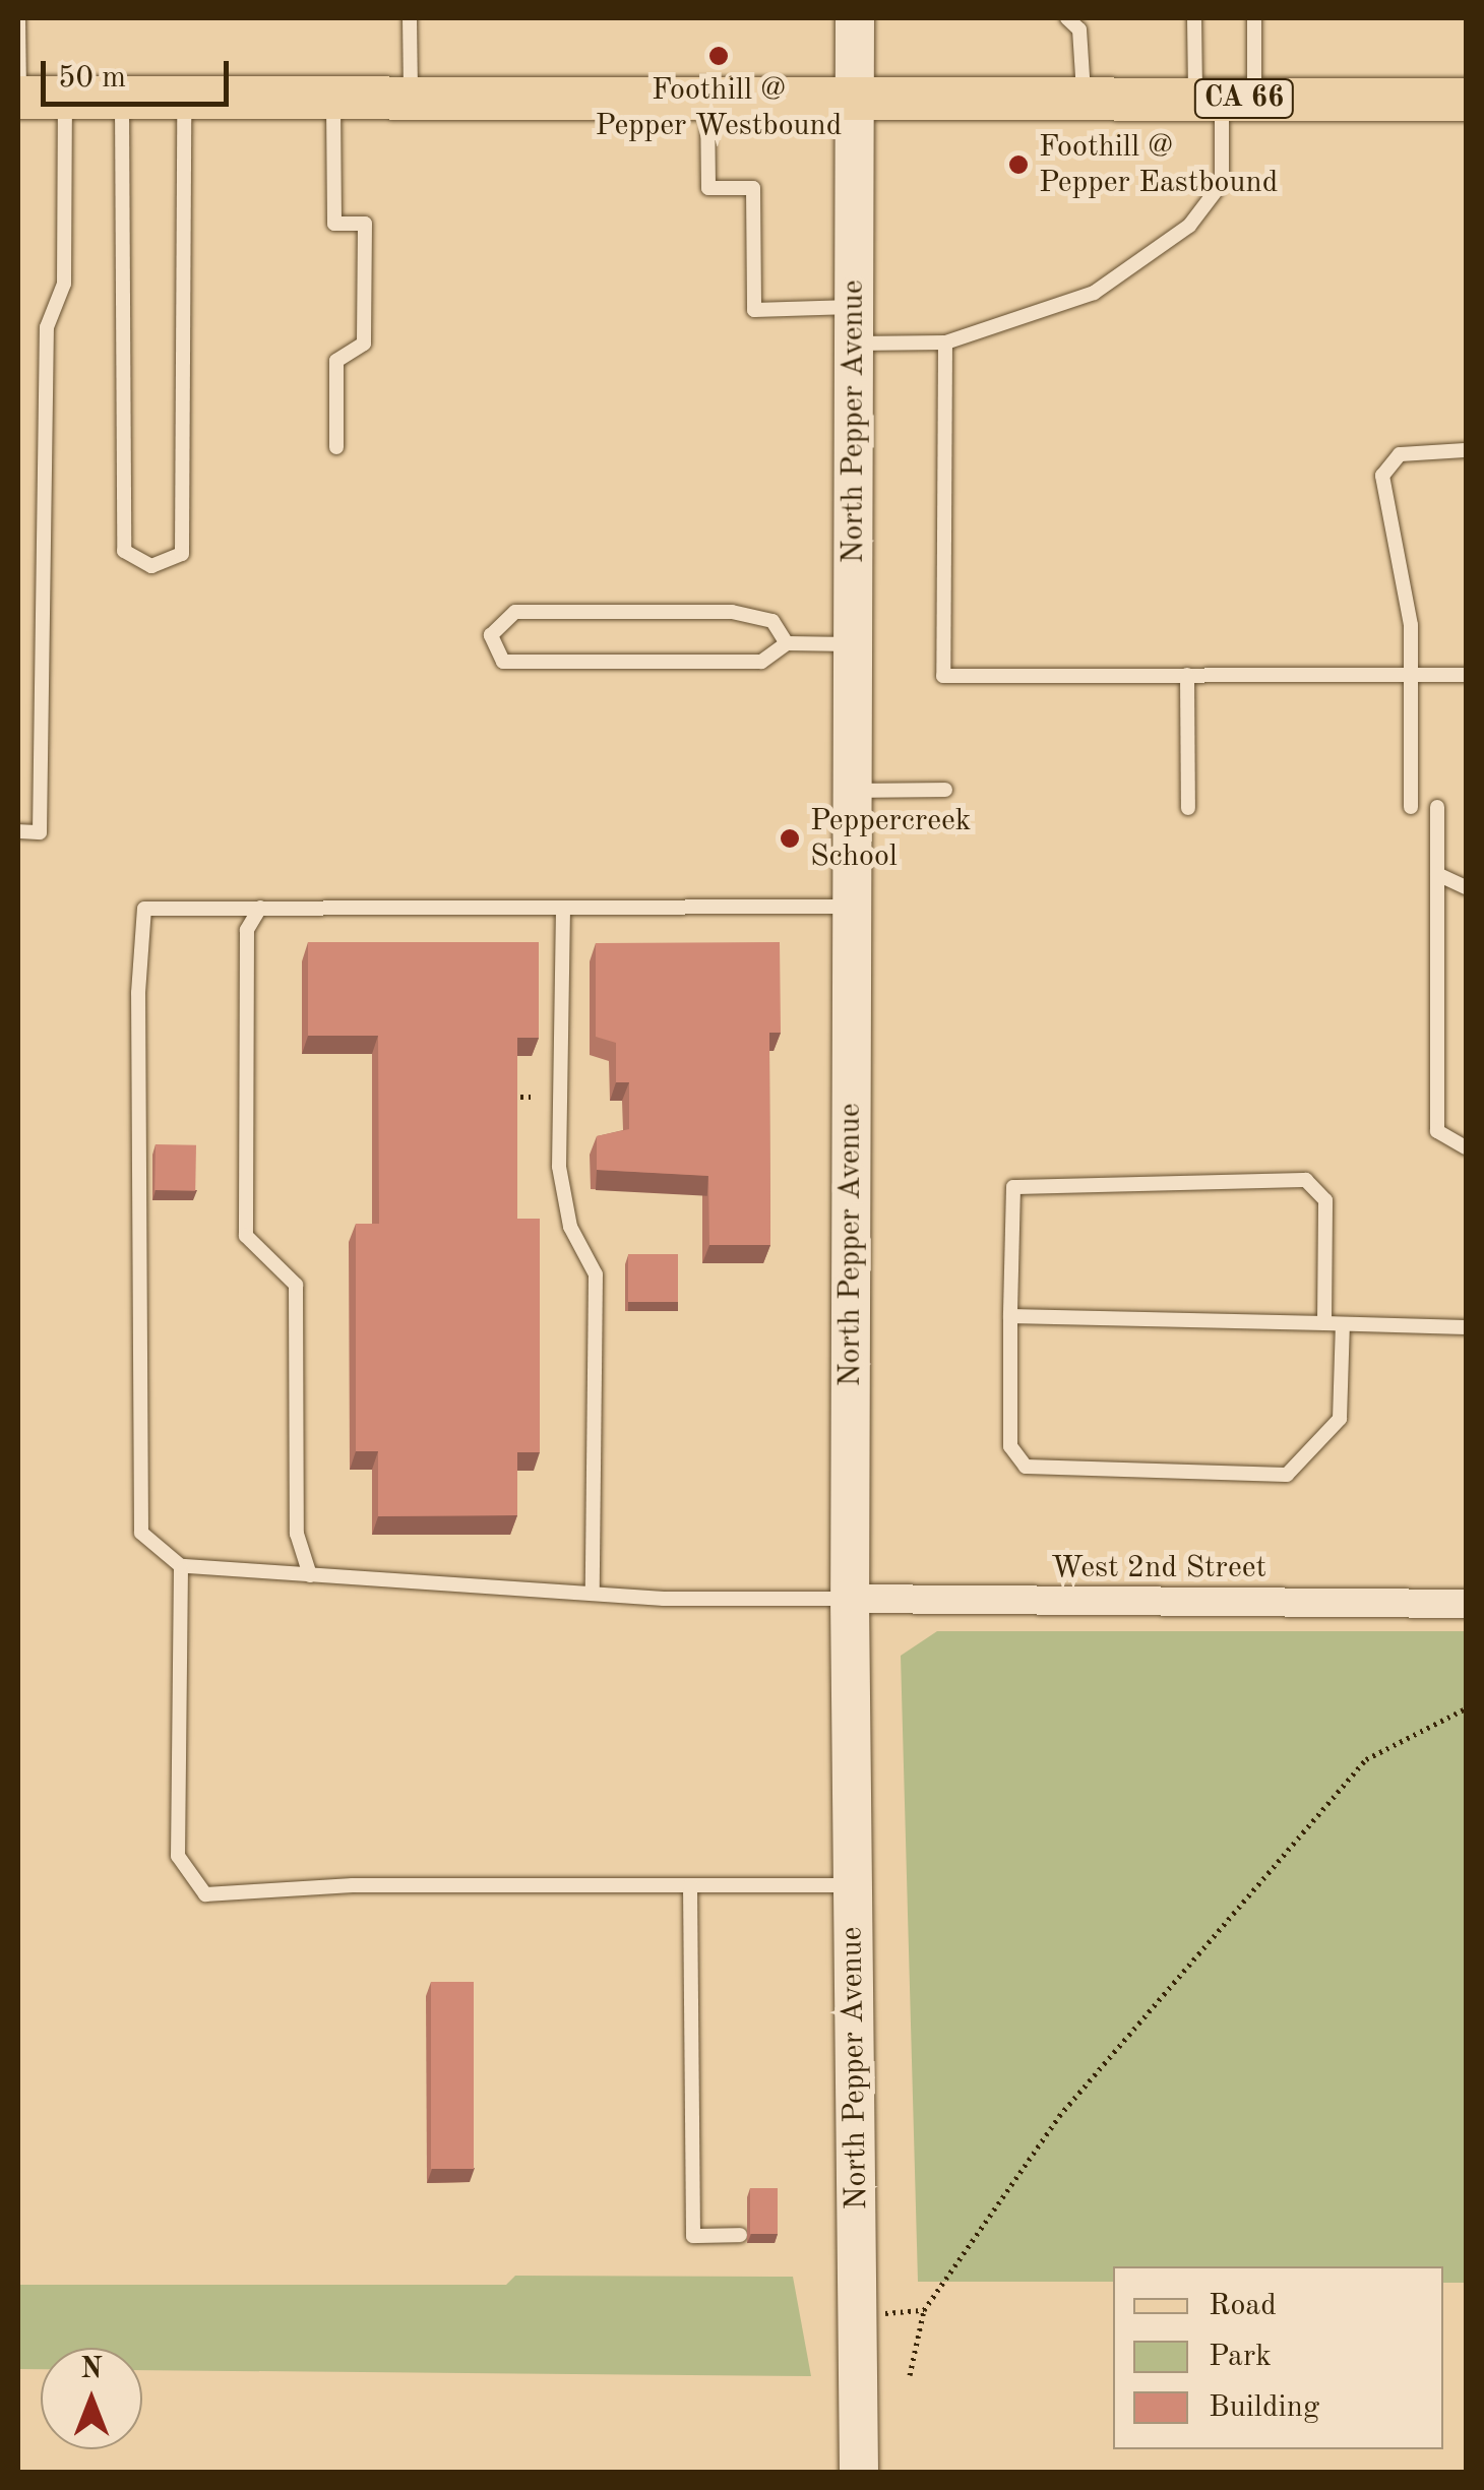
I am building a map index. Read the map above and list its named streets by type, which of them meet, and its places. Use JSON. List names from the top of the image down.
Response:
{
  "streets": {
    "main road": ["CA 66", "North Pepper Avenue"],
    "street": ["West 2nd Street"]
  },
  "crossings": [
    ["CA 66", "North Pepper Avenue"],
    ["North Pepper Avenue", "West 2nd Street"]
  ],
  "places": ["Foothill @ Pepper Westbound", "Foothill @ Pepper Eastbound", "Peppercreek School"],
  "legend": ["Road", "Park", "Building"],
  "scale_bar": "50 m",
  "north": "top"
}
